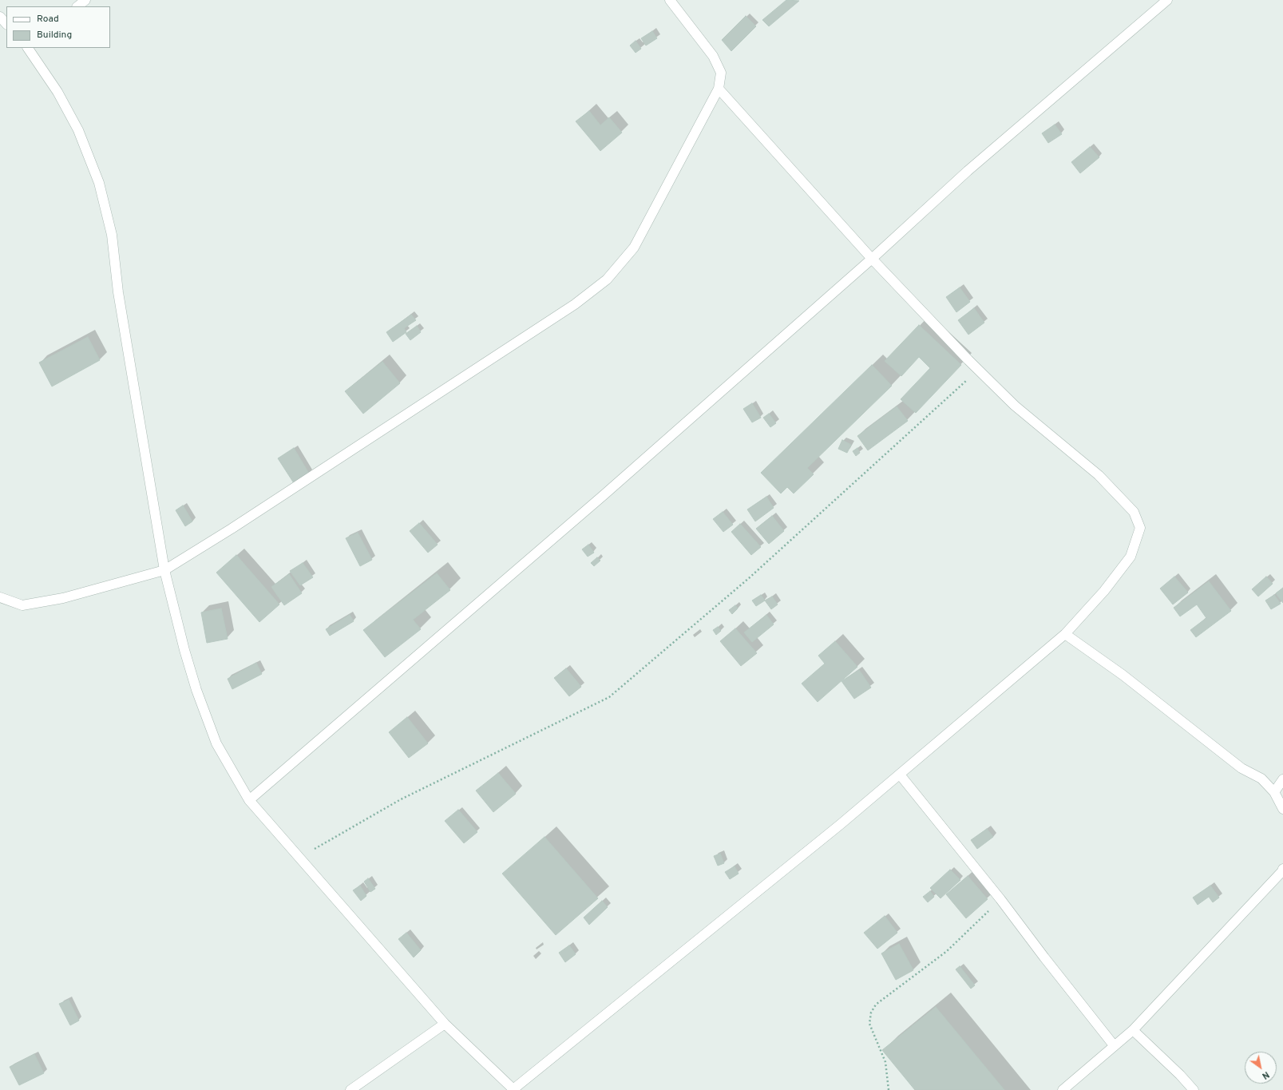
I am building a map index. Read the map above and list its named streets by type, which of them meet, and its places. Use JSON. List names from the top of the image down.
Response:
{
  "legend": ["Road", "Building"],
  "north": "bottom right"
}
